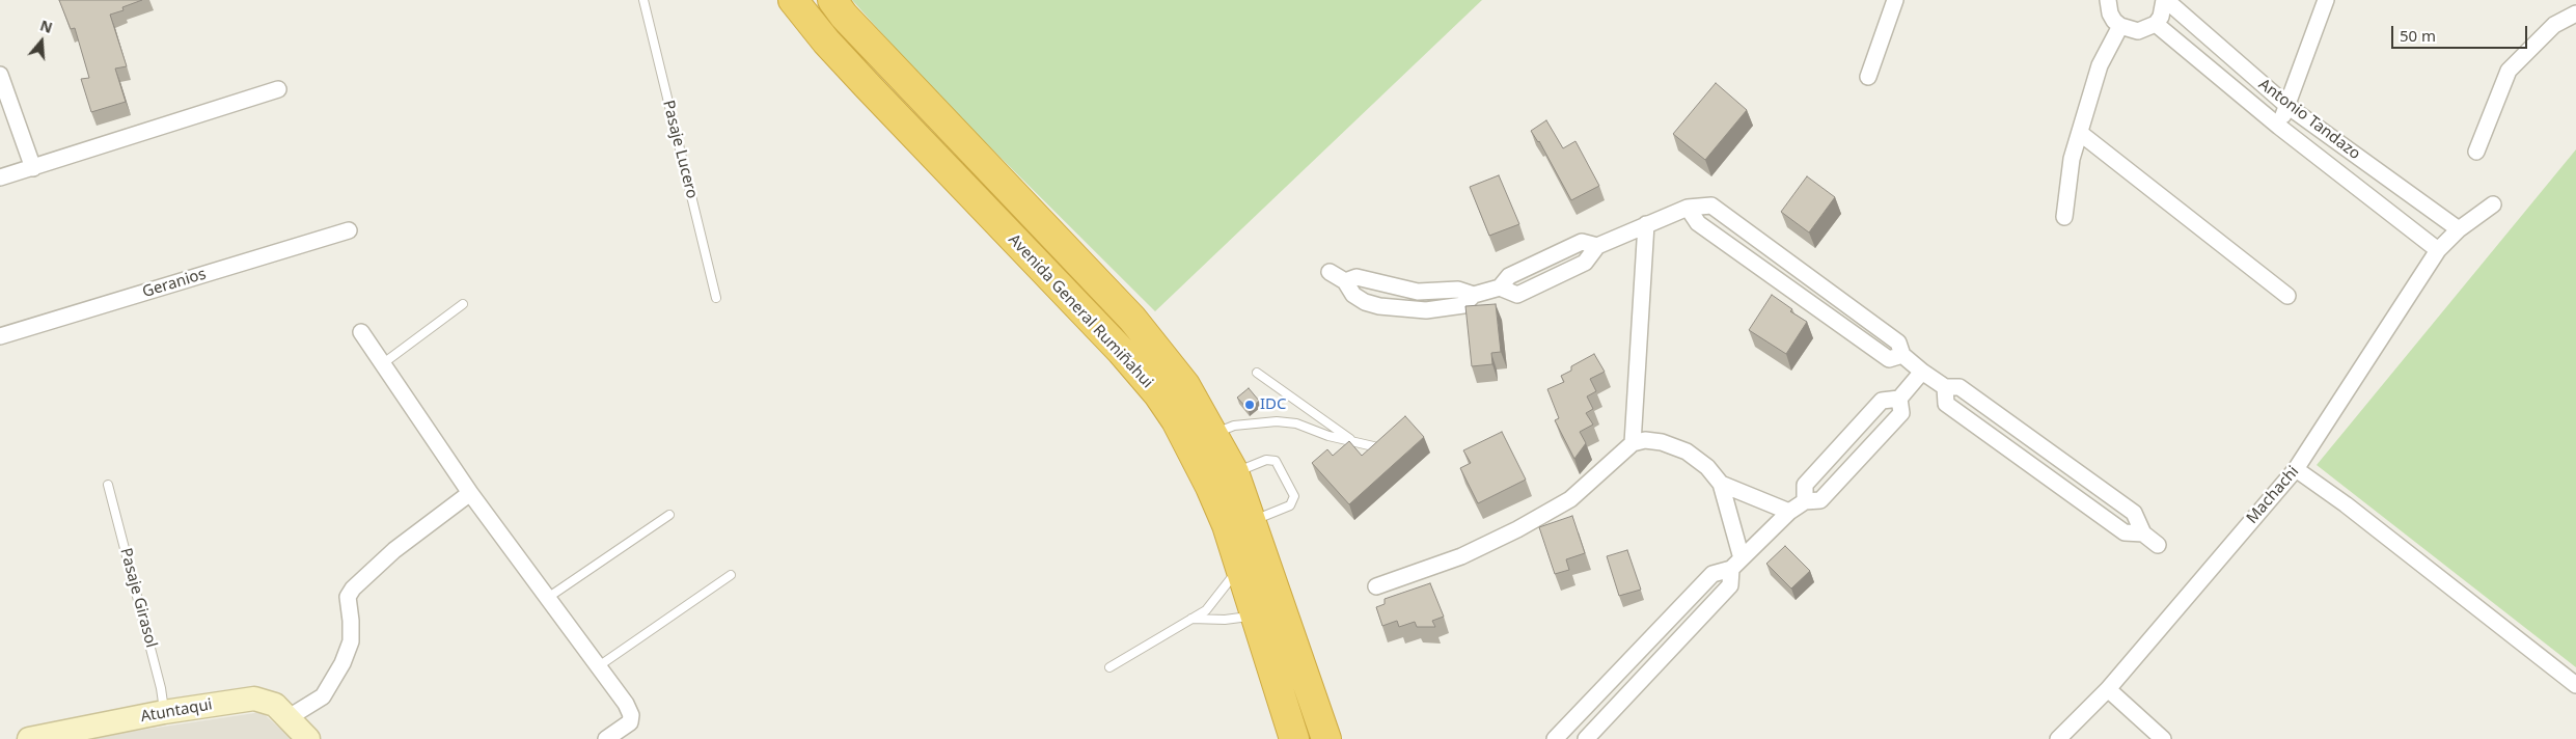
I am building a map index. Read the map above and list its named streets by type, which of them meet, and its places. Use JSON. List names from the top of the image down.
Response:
{
  "streets": {
    "highway": ["Avenida General Rumiñahui"],
    "street": [
      "Antonio Tandazo",
      "Geranios",
      "Machachi",
      "Atuntaqui"
    ],
    "lane": ["Pasaje Lucero", "Pasaje Girasol"]
  },
  "crossings": [
    ["Antonio Tandazo", "Machachi"],
    ["Pasaje Girasol", "Atuntaqui"]
  ],
  "places": ["IDC"],
  "scale_bar": "50 m",
  "north": "top"
}
